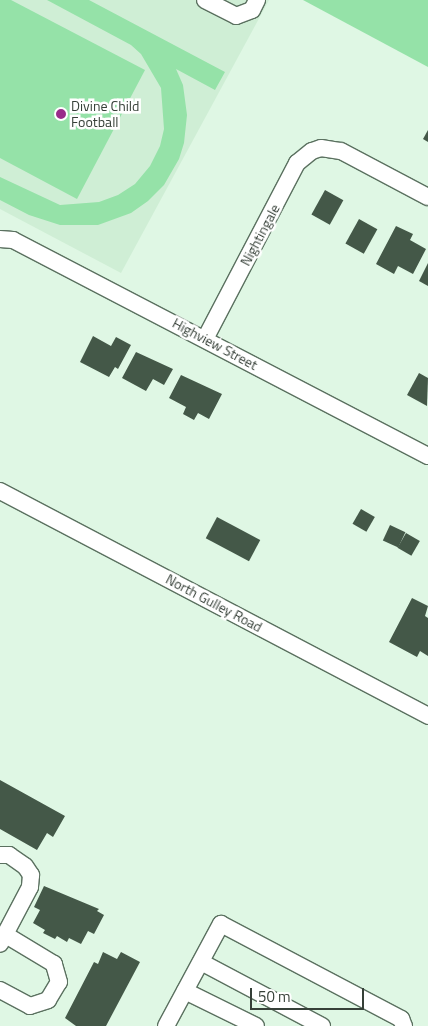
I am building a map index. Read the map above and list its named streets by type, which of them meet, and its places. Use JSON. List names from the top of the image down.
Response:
{
  "streets": {
    "street": ["Nightingale", "Highview Street", "North Gulley Road"]
  },
  "crossings": [
    ["Nightingale", "Highview Street"]
  ],
  "places": ["Divine Child Football"],
  "scale_bar": "50 m"
}
